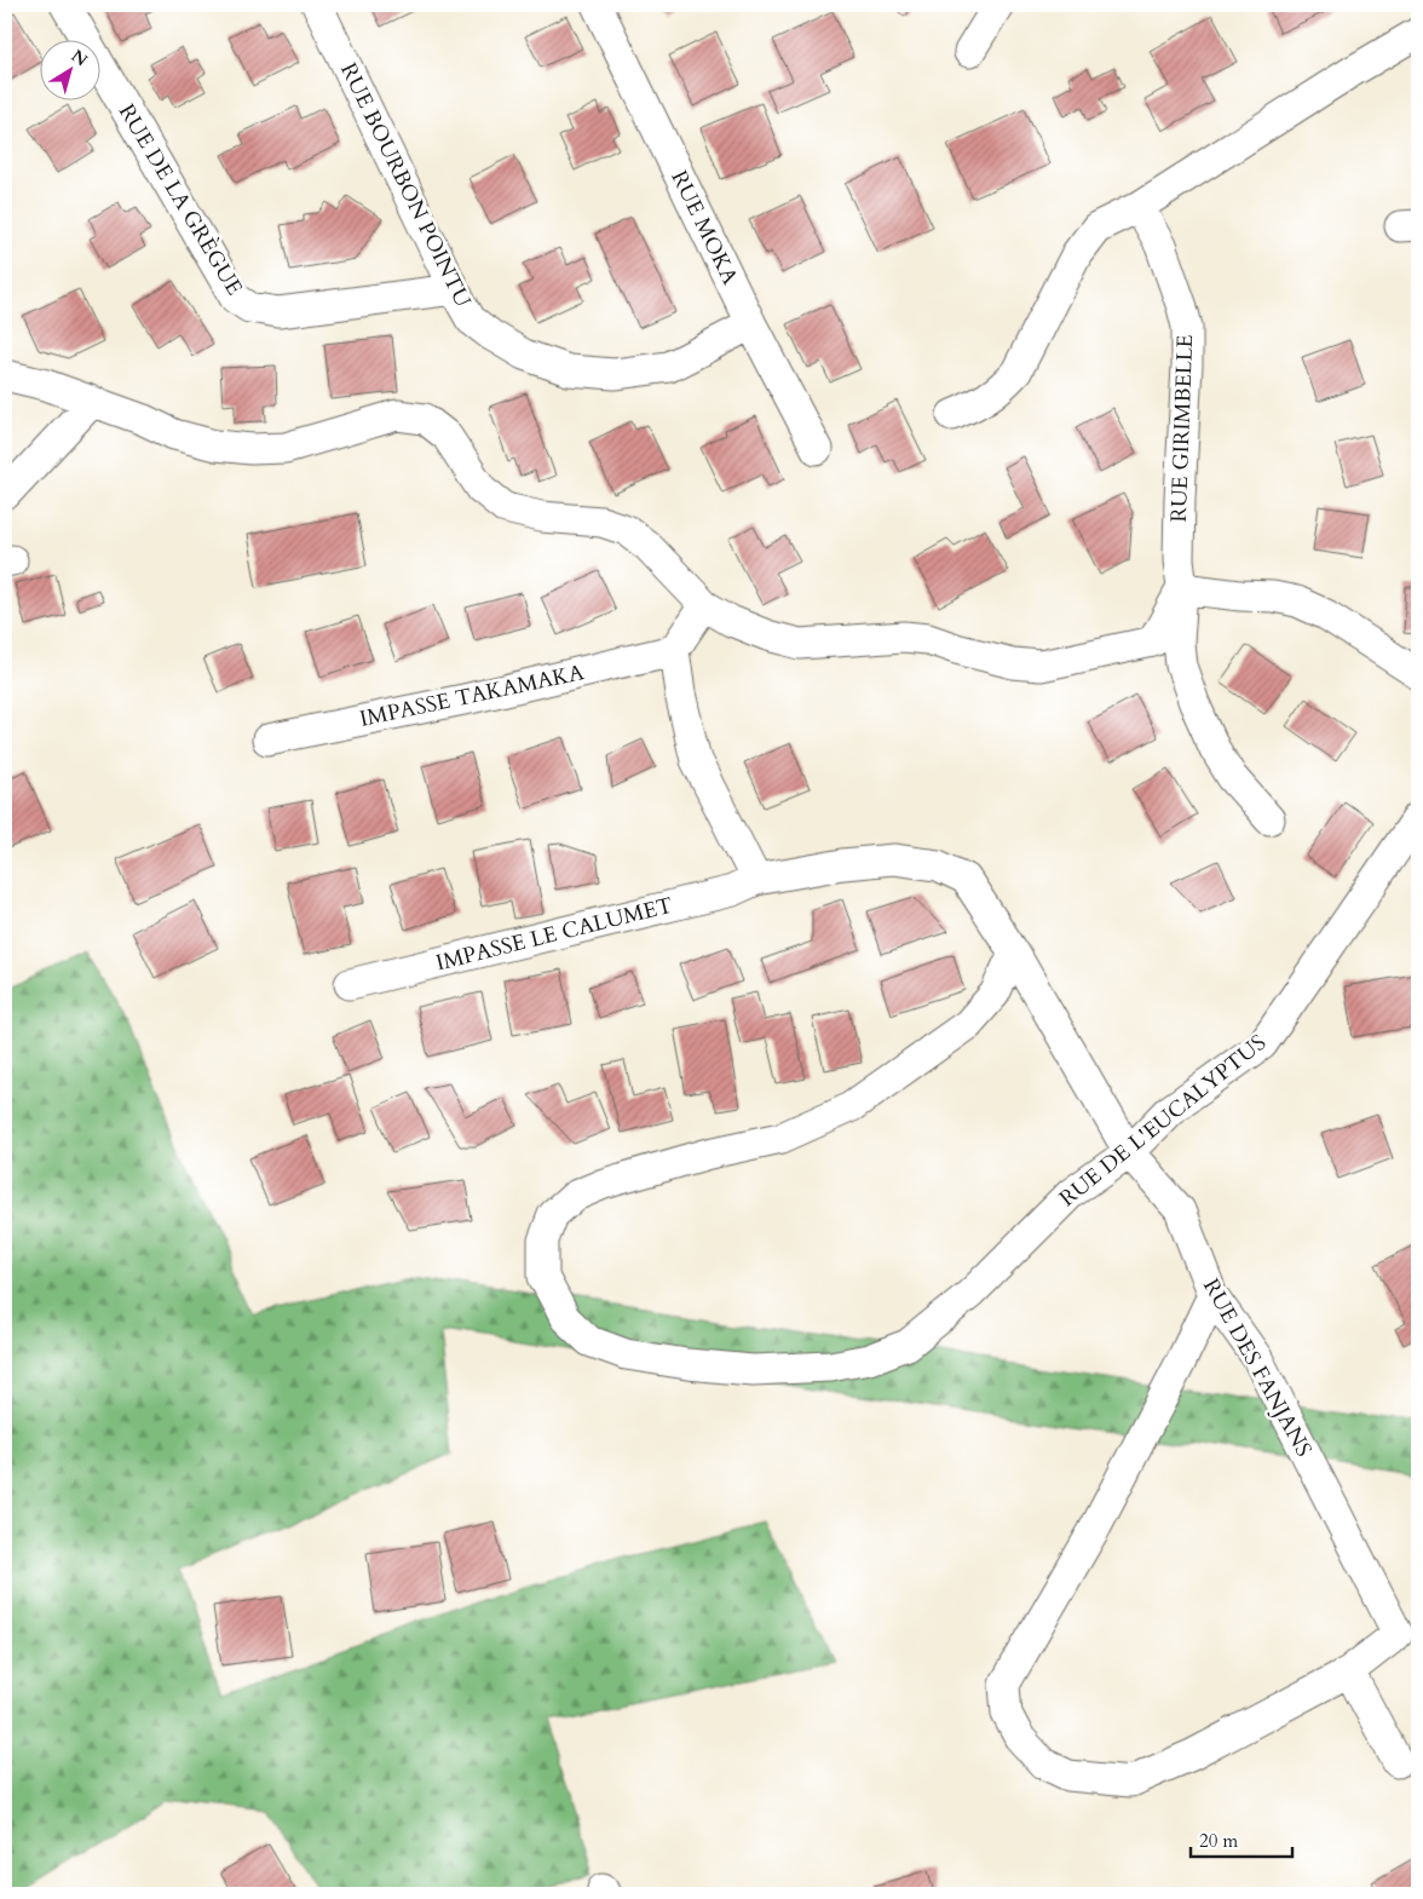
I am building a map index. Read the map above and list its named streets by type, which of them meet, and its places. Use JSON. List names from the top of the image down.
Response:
{
  "streets": {
    "street": [
      "RUE BOURBON POINTU",
      "RUE DE LA GRÈGUE",
      "RUE MOKA",
      "RUE GIRIMBELLE",
      "IMPASSE TAKAMAKA",
      "IMPASSE LE CALUMET",
      "RUE DE L'EUCALYPTUS",
      "RUE DES FANJANS"
    ]
  },
  "crossings": [
    ["RUE BOURBON POINTU", "RUE DE LA GRÈGUE"],
    ["RUE BOURBON POINTU", "RUE MOKA"],
    ["RUE DE L'EUCALYPTUS", "RUE DES FANJANS"]
  ],
  "scale_bar": "20 m",
  "north": "top right"
}
